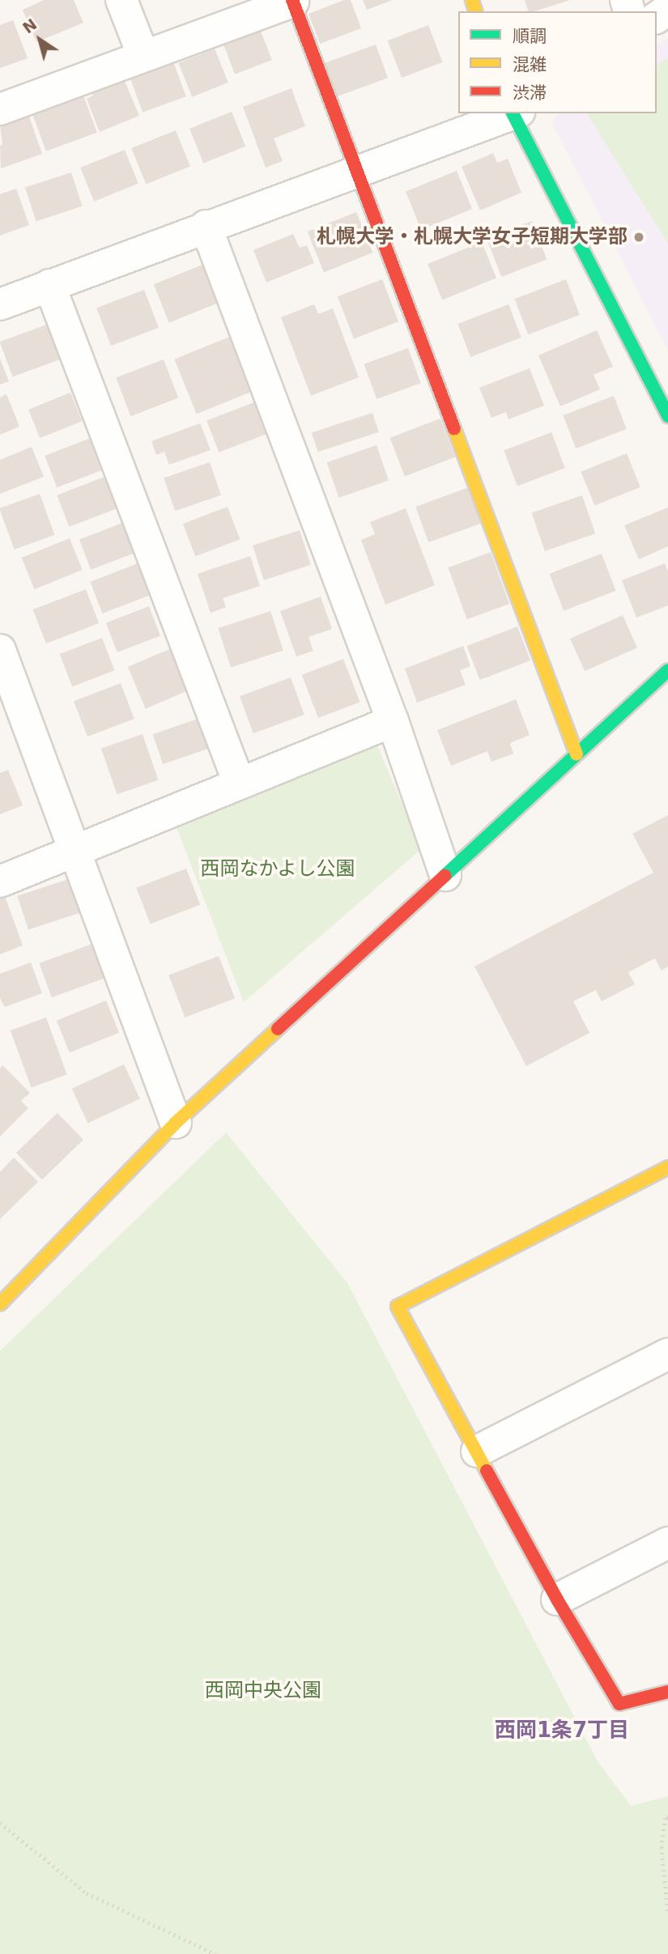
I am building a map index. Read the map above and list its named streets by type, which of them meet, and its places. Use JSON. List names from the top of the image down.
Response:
{
  "districts": ["西岡1条7丁目"],
  "parks": ["西岡なかよし公園", "西岡中央公園"],
  "places": ["札幌大学・札幌大学女子短期大学部"],
  "legend": ["順調", "混雑", "渋滞"],
  "north": "top left"
}
